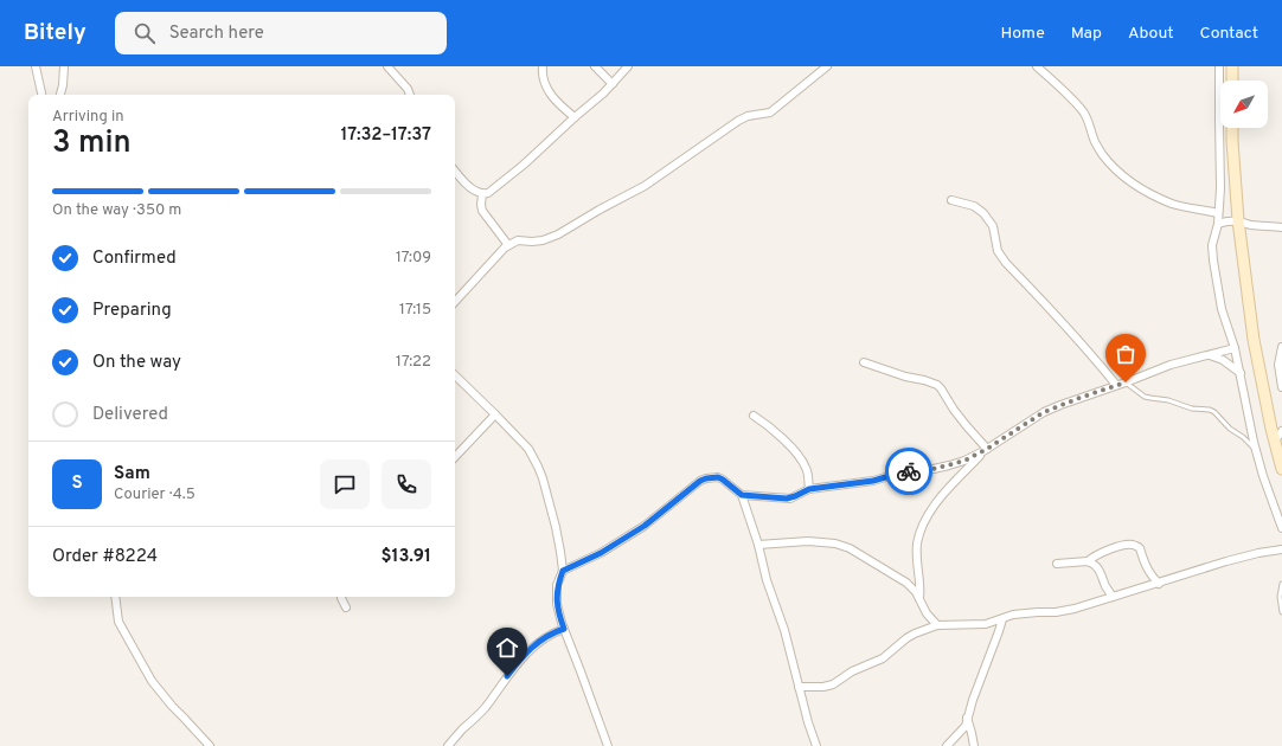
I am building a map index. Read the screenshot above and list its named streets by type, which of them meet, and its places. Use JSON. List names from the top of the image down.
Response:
{
  "north": "bottom left",
  "page": {
    "header": "Bitely",
    "search": "Search here",
    "nav": [
      "Home",
      "Map",
      "About",
      "Contact"
    ],
    "heading": ["3 min", "Arriving in", "17:32–17:37"],
    "panel": [
      "Sam",
      "Courier · 4.5",
      "Order #8224",
      "$13.91"
    ],
    "bar": "On the way · 350 m",
    "list": [
      ["Confirmed", "17:09"],
      ["Preparing", "17:15"],
      ["On the way", "17:22"],
      "Delivered"
    ],
    "round": "S"
  }
}
